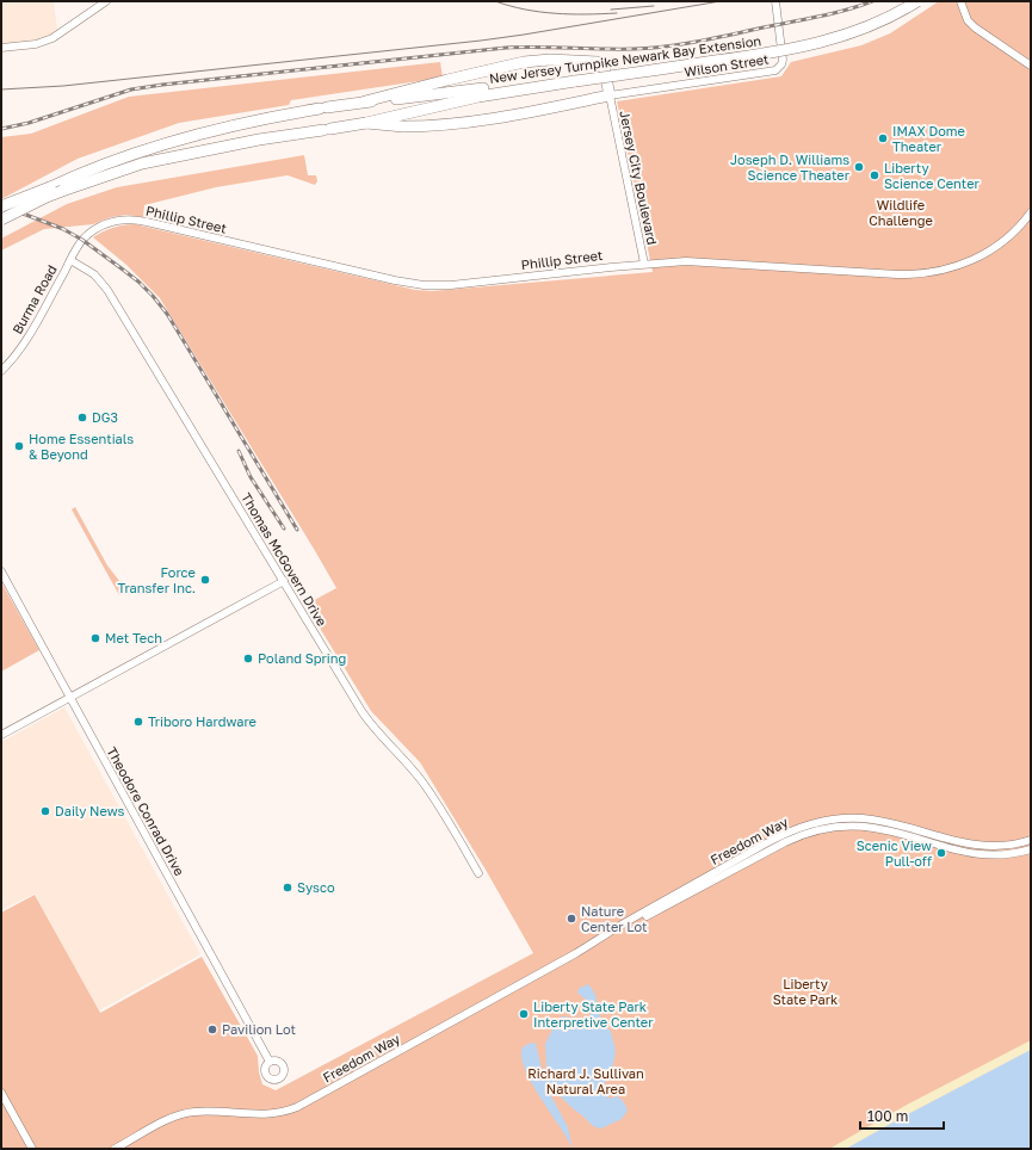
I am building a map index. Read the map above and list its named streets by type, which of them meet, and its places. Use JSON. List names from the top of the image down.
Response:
{
  "streets": {
    "highway": ["New Jersey Turnpike Newark Bay Extension"],
    "street": [
      "Wilson Street",
      "Jersey City Boulevard",
      "Phillip Street",
      "Burma Road",
      "Thomas McGovern Drive",
      "Theodore Conrad Drive",
      "Freedom Way"
    ]
  },
  "crossings": [
    ["Wilson Street", "Jersey City Boulevard"],
    ["Jersey City Boulevard", "Phillip Street"],
    ["Phillip Street", "Burma Road"],
    ["Burma Road", "Thomas McGovern Drive"]
  ],
  "parks": ["Wildlife Challenge", "Liberty State Park", "Richard J. Sullivan Natural Area"],
  "places": [
    "IMAX Dome Theater",
    "Joseph D. Williams Science Theater",
    "Liberty Science Center",
    "DG3",
    "Home Essentials & Beyond",
    "Force Transfer Inc.",
    "Met Tech",
    "Poland Spring",
    "Triboro Hardware",
    "Daily News",
    "Scenic View Pull-off",
    "Sysco",
    "Nature Center Lot",
    "Liberty State Park Interpretive Center",
    "Pavilion Lot"
  ],
  "scale_bar": "100 m"
}
